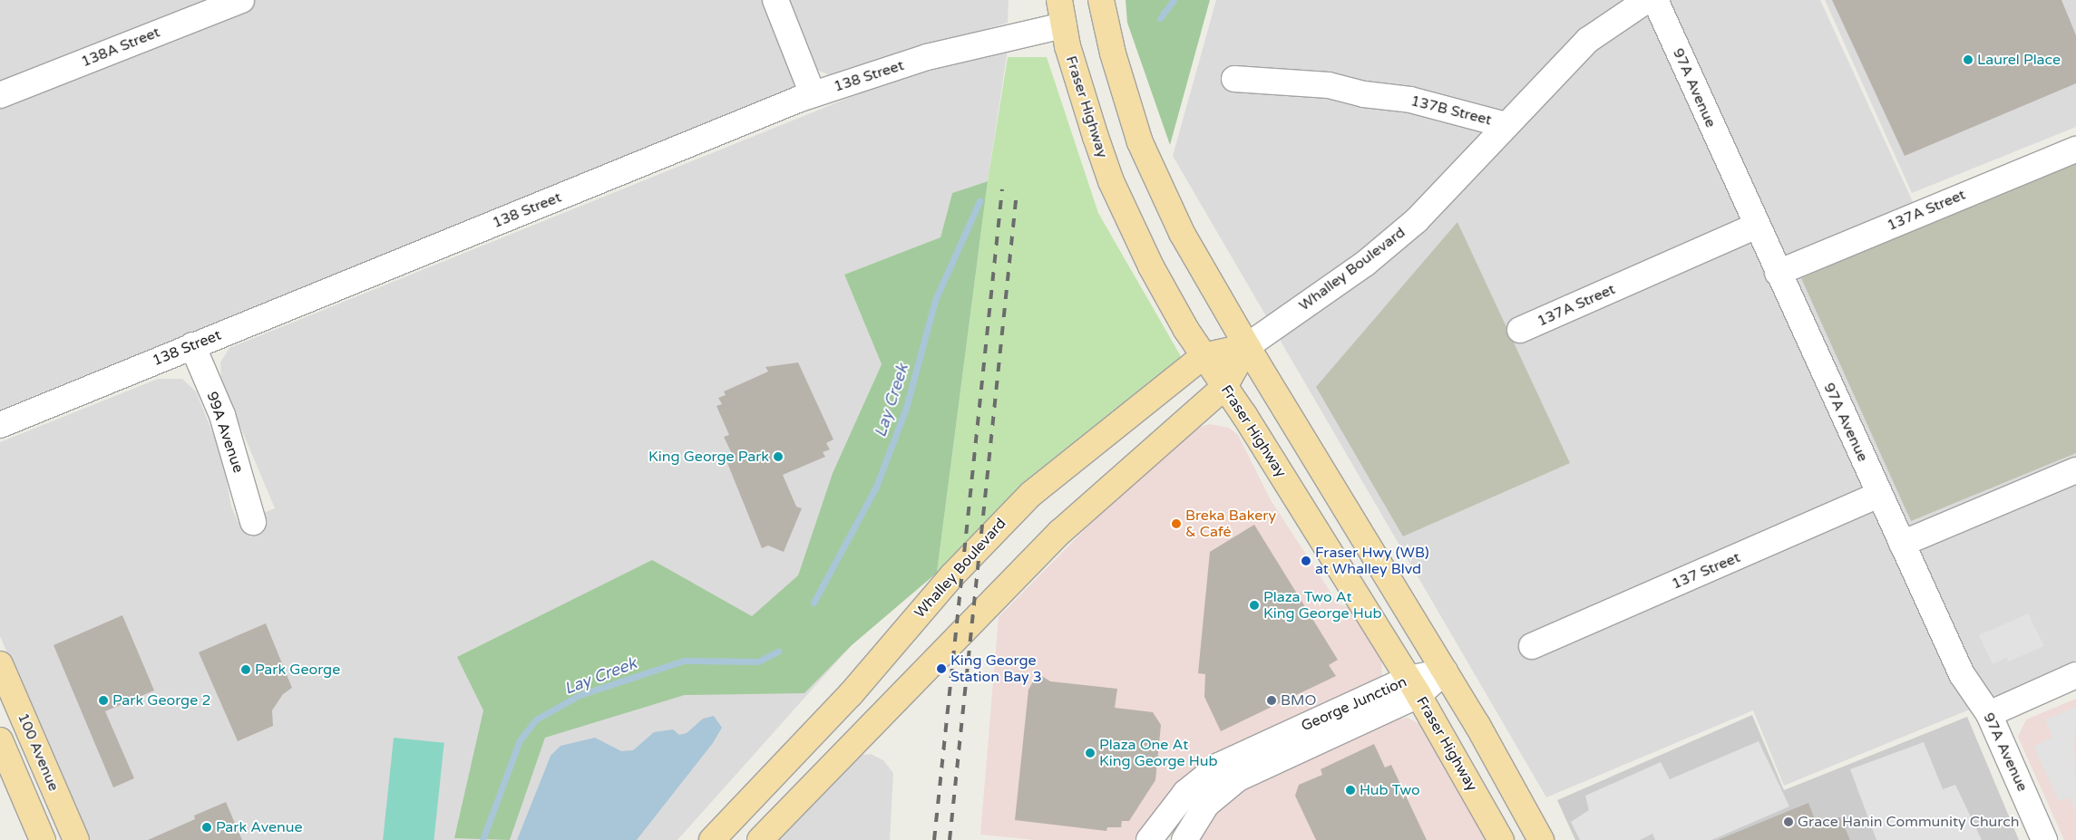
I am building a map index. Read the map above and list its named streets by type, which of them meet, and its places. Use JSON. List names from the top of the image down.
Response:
{
  "streets": {
    "main road": ["Fraser Highway", "Whalley Boulevard", "100 Avenue"],
    "street": [
      "138A Street",
      "138 Street",
      "97A Avenue",
      "137B Street",
      "137A Street",
      "99A Avenue",
      "137 Street",
      "George Junction"
    ]
  },
  "crossings": [
    ["138 Street", "Fraser Highway"],
    ["138 Street", "99A Avenue"],
    ["97A Avenue", "137A Street"],
    ["97A Avenue", "137 Street"],
    ["Fraser Highway", "Whalley Boulevard"],
    ["Fraser Highway", "George Junction"],
    ["137B Street", "Whalley Boulevard"]
  ],
  "water": ["Lay Creek"],
  "places": [
    "Laurel Place",
    "King George Park",
    "Breka Bakery & Café",
    "Fraser Hwy (WB) at Whalley Blvd",
    "Plaza Two At King George Hub",
    "King George Station Bay 3",
    "Park George",
    "Park George 2",
    "BMO",
    "Plaza One At King George Hub",
    "Hub Two",
    "Grace Hanin Community Church",
    "Park Avenue"
  ]
}
